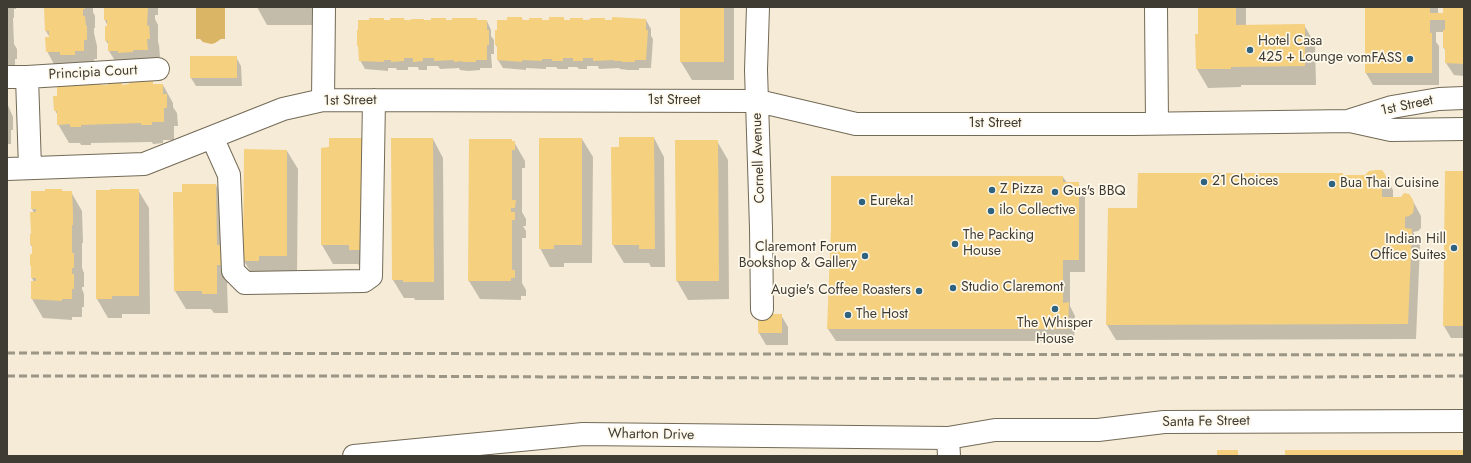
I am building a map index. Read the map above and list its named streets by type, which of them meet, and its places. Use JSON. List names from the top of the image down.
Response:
{
  "streets": {
    "street": [
      "Principia Court",
      "1st Street",
      "Cornell Avenue",
      "Santa Fe Street",
      "Wharton Drive"
    ]
  },
  "crossings": [
    ["Principia Court", "1st Street"],
    ["1st Street", "Cornell Avenue"],
    ["Santa Fe Street", "Wharton Drive"]
  ],
  "places": [
    "Hotel Casa 425 + Lounge",
    "vomFASS",
    "21 Choices",
    "Bua Thai Cuisine",
    "Z Pizza",
    "Gus's BBQ",
    "Eureka!",
    "ilo Collective",
    "The Packing House",
    "Indian Hill Office Suites",
    "Claremont Forum Bookshop & Gallery",
    "Studio Claremont",
    "Augie's Coffee Roasters",
    "The Whisper House",
    "The Host"
  ]
}
